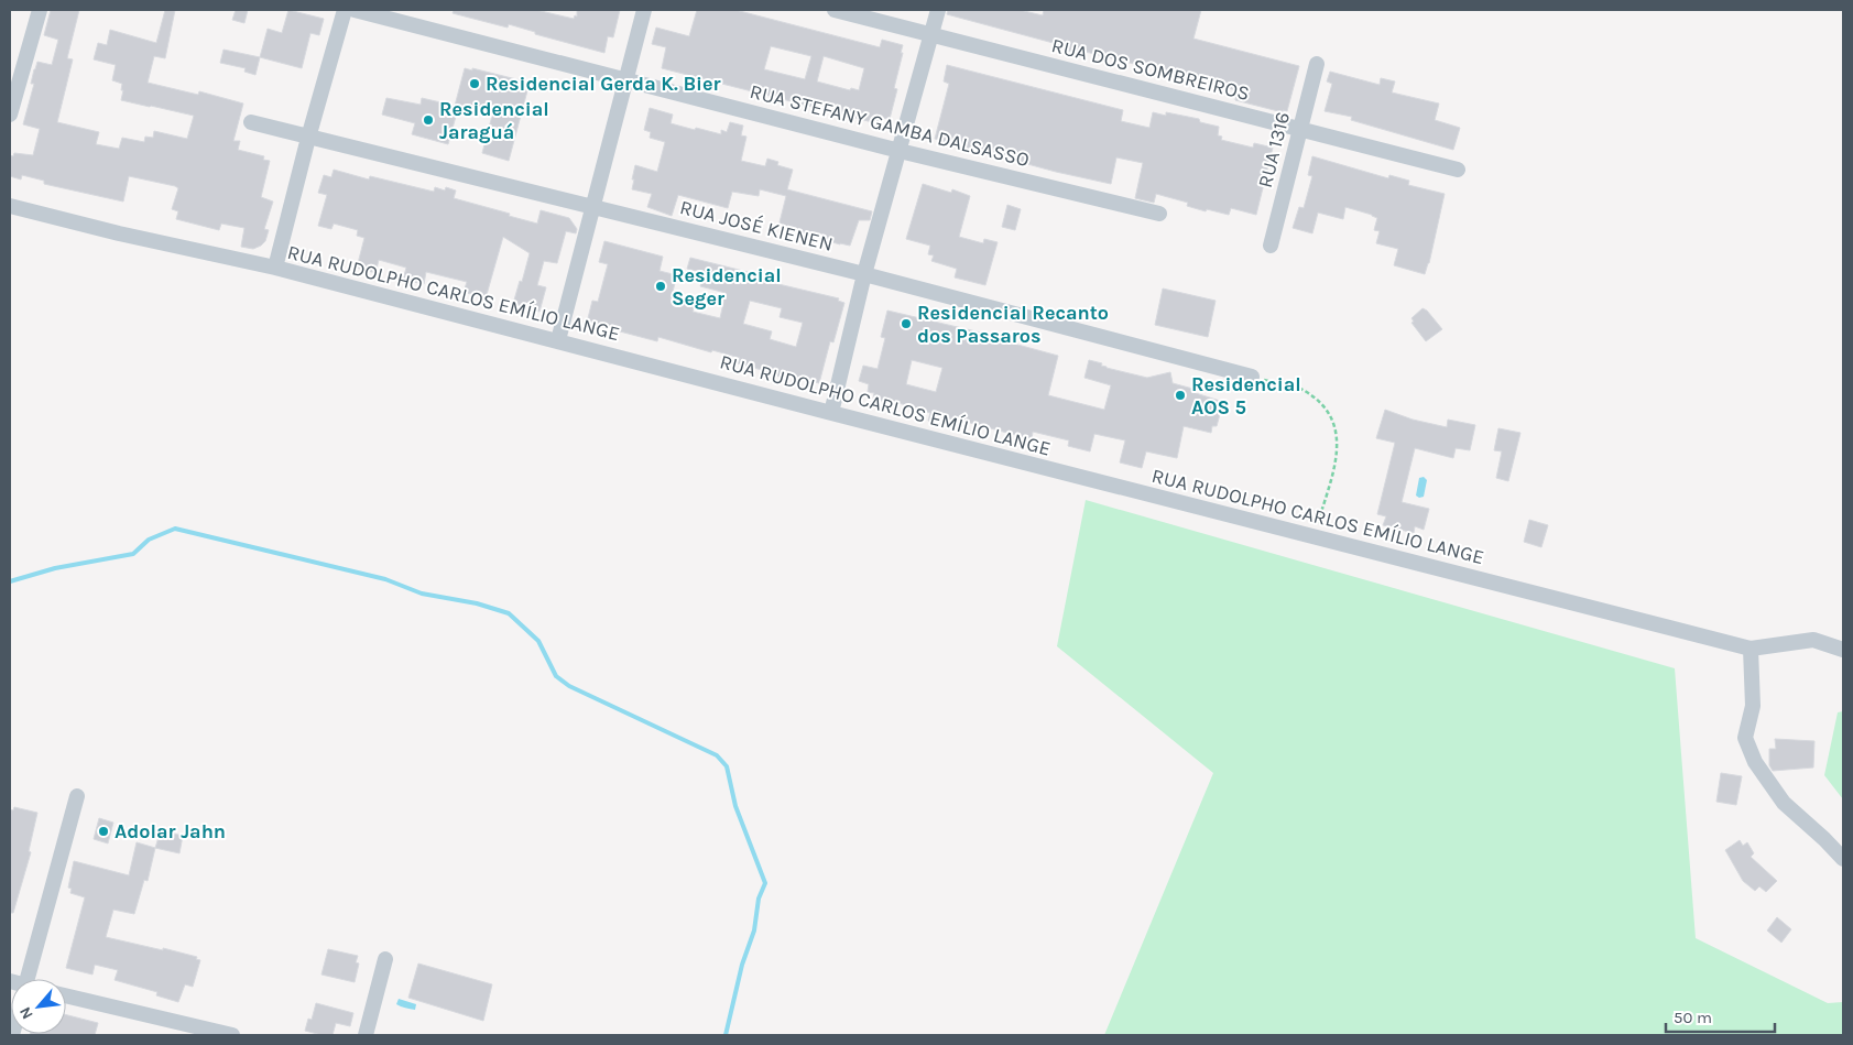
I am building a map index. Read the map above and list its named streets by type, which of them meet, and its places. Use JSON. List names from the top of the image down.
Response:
{
  "streets": {
    "street": [
      "RUA DOS SOMBREIROS",
      "RUA STEFANY GAMBA DALSASSO",
      "RUA 1316",
      "RUA JOSÉ KIENEN",
      "RUA RUDOLPHO CARLOS EMÍLIO LANGE"
    ]
  },
  "crossings": [
    ["RUA DOS SOMBREIROS", "RUA 1316"]
  ],
  "places": [
    "Residencial Gerda K. Bier",
    "Residencial Jaraguá",
    "Residencial Seger",
    "Residencial Recanto dos Passaros",
    "Residencial AOS 5",
    "Adolar Jahn"
  ],
  "scale_bar": "50 m",
  "north": "bottom left"
}
